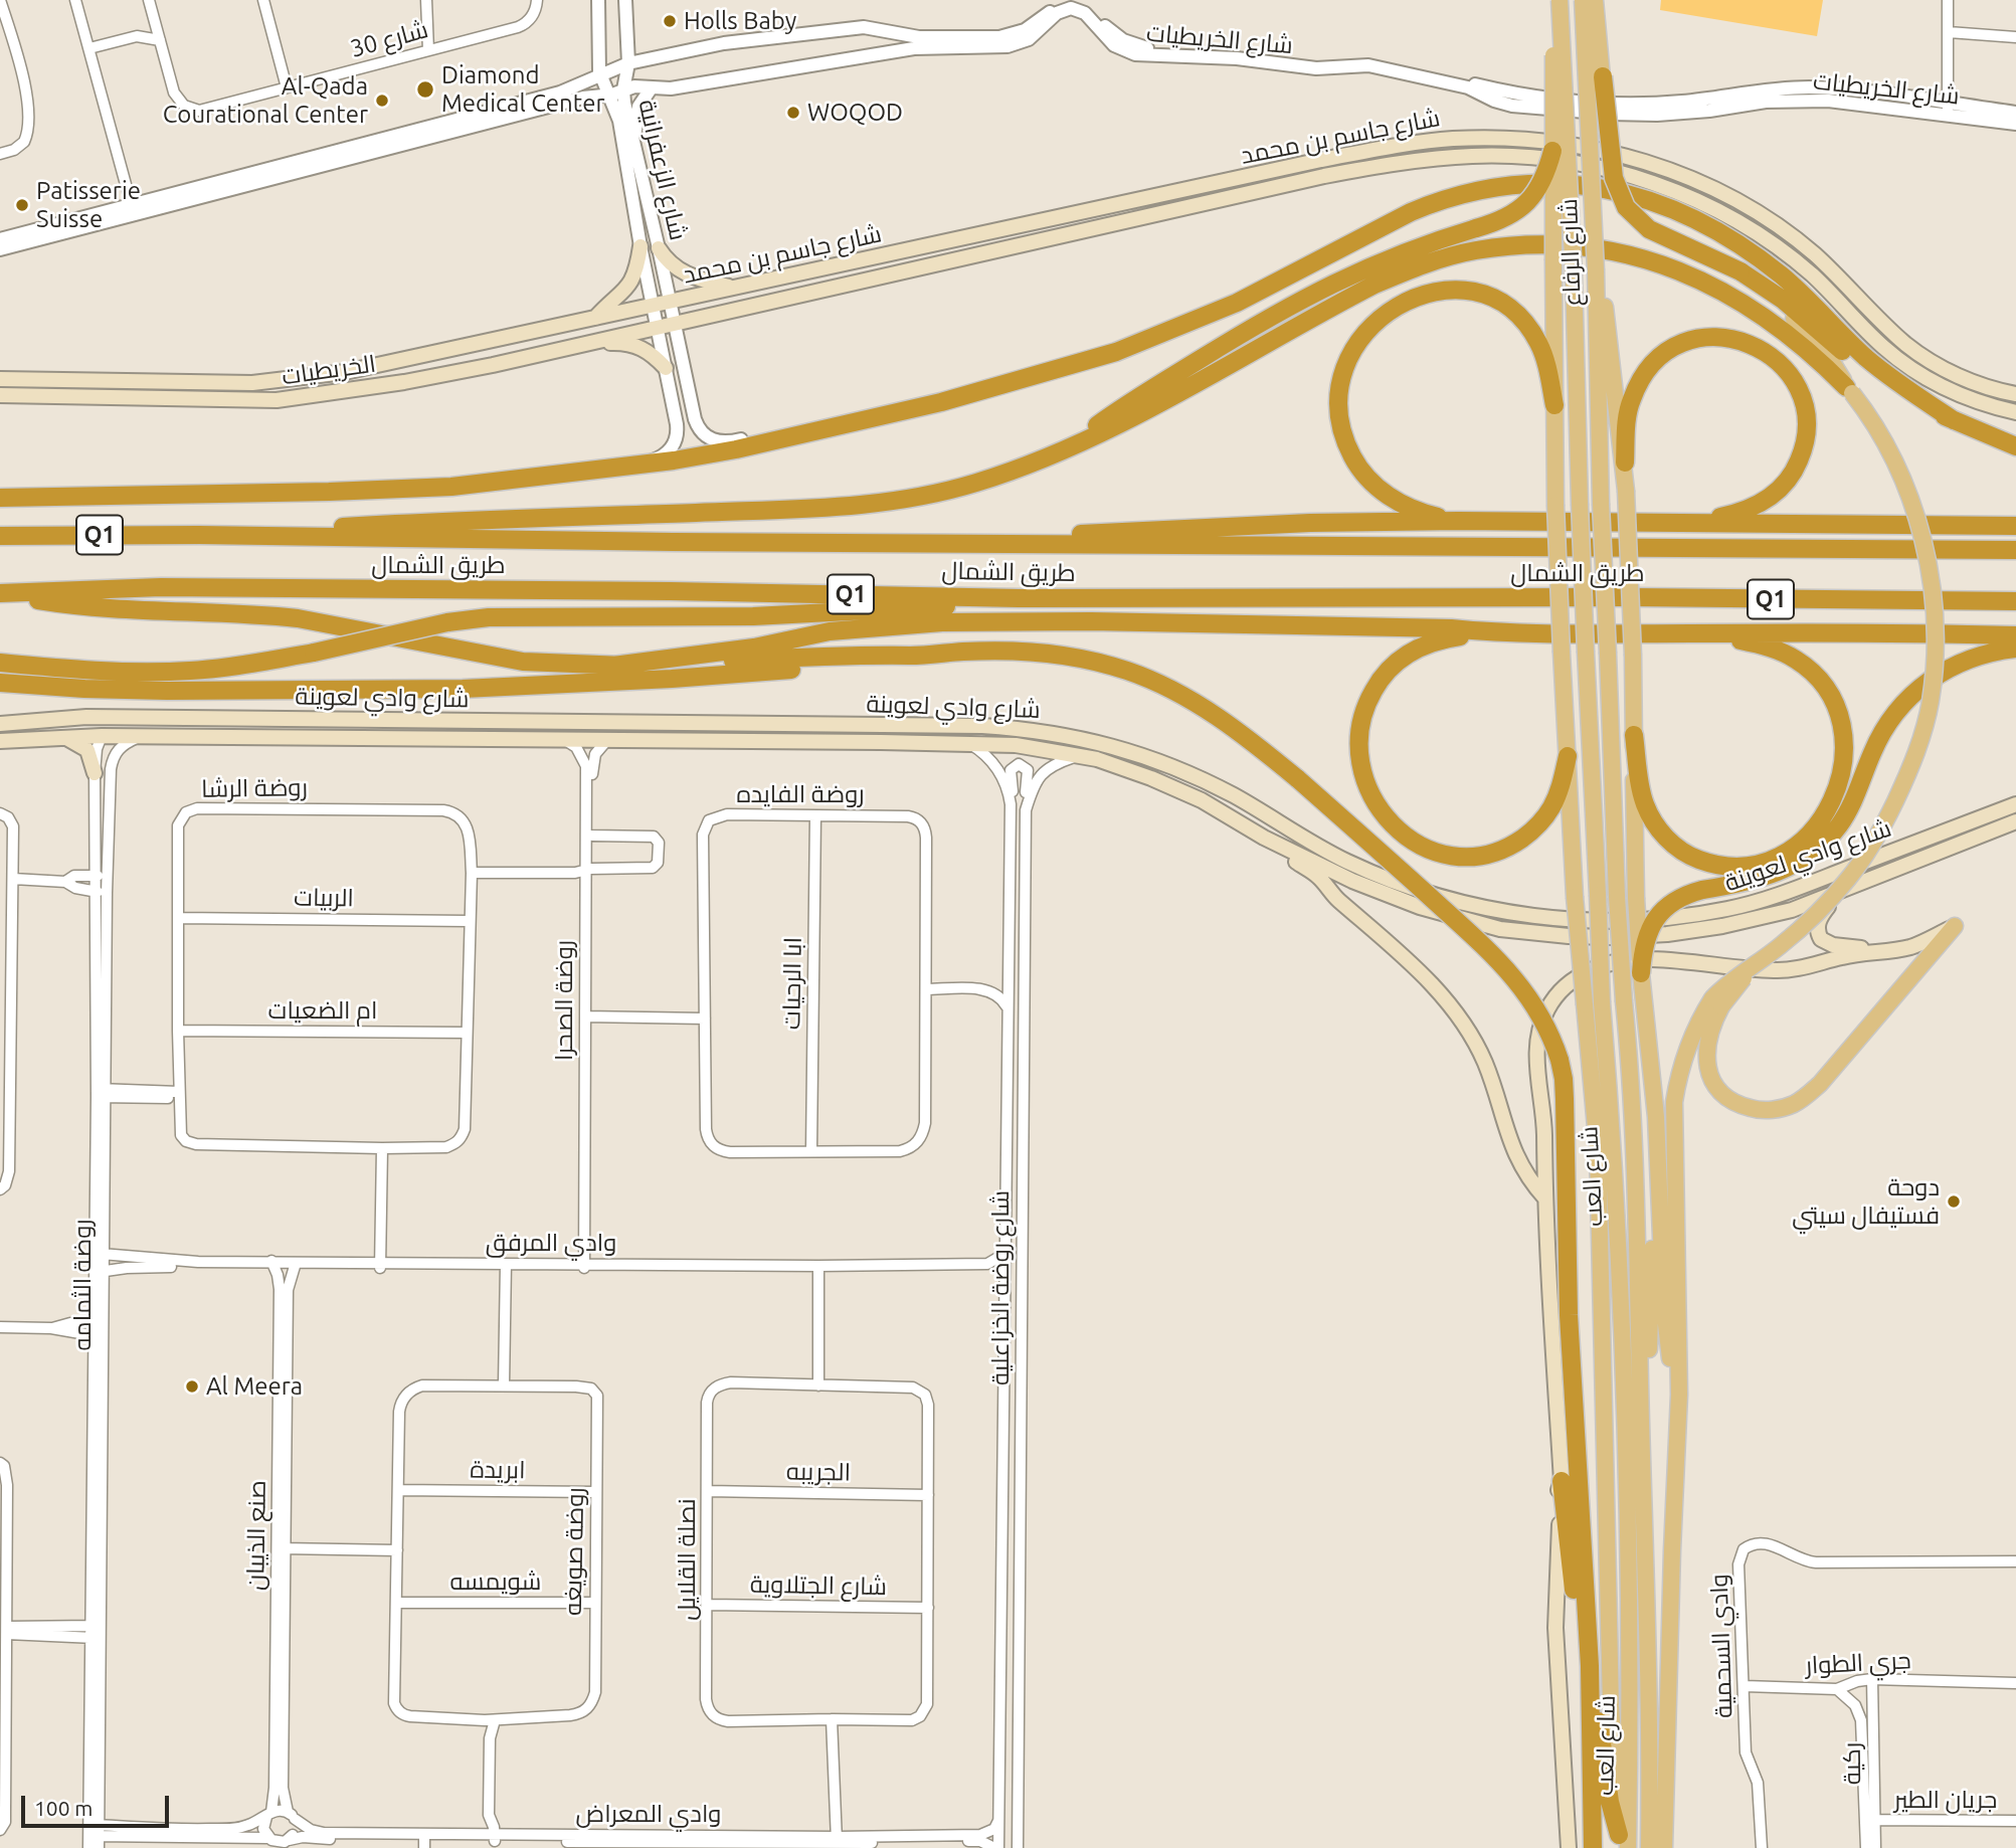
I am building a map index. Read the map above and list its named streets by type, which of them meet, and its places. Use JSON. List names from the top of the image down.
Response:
{
  "streets": {
    "highway": ["Q1", "طريق الشمال"],
    "main road": [
      "شارع جاسم بن محمد",
      "شارع الرفاع",
      "الخريطيات",
      "شارع وادي لعوينة",
      "شارع العب"
    ],
    "street": [
      "شارع 30",
      "شارع الخريطيات",
      "شارع الزعفرانية",
      "روضة الرشا",
      "روضة الفايده",
      "الربيات",
      "ابا الرحيات",
      "روضة الصحرا",
      "ام الضعيات",
      "وادي المرفق",
      "روضة الثمامه",
      "شارع روضة الخزاعلية",
      "ابريدة",
      "الجريبه",
      "صنع الذيبان",
      "روضة صويغه",
      "نصلة القلايل",
      "شويمسه",
      "شارع الجتلاوية",
      "وادي السحمية",
      "جري الطوار",
      "ركية",
      "جريان الطير",
      "وادي المعراض"
    ]
  },
  "crossings": [
    ["شارع جاسم بن محمد", "شارع الزعفرانية"],
    ["شارع جاسم بن محمد", "الخريطيات"],
    ["شارع الزعفرانية", "الخريطيات"],
    ["شارع الرفاع", "شارع العب"],
    ["شارع وادي لعوينة", "روضة الصحرا"],
    ["شارع وادي لعوينة", "روضة الثمامه"],
    ["شارع وادي لعوينة", "شارع روضة الخزاعلية"],
    ["روضة الرشا", "الربيات"],
    ["روضة الرشا", "ام الضعيات"],
    ["روضة الفايده", "ابا الرحيات"],
    ["روضة الصحرا", "وادي المرفق"],
    ["وادي المرفق", "روضة الثمامه"],
    ["وادي المرفق", "شارع روضة الخزاعلية"],
    ["وادي المرفق", "صنع الذيبان"],
    ["روضة الثمامه", "وادي المعراض"],
    ["شارع روضة الخزاعلية", "وادي المعراض"],
    ["ابريدة", "روضة صويغه"],
    ["الجريبه", "نصلة القلايل"],
    ["صنع الذيبان", "وادي المعراض"],
    ["روضة صويغه", "شويمسه"],
    ["نصلة القلايل", "شارع الجتلاوية"],
    ["وادي السحمية", "جري الطوار"],
    ["جري الطوار", "ركية"],
    ["ركية", "جريان الطير"]
  ],
  "places": [
    "Holls Baby",
    "Diamond Medical Center",
    "Al-Qada Courational Center",
    "WOQOD",
    "Patisserie Suisse",
    "دوحة فستيفال سيتي",
    "Al Meera"
  ],
  "scale_bar": "100 m"
}
